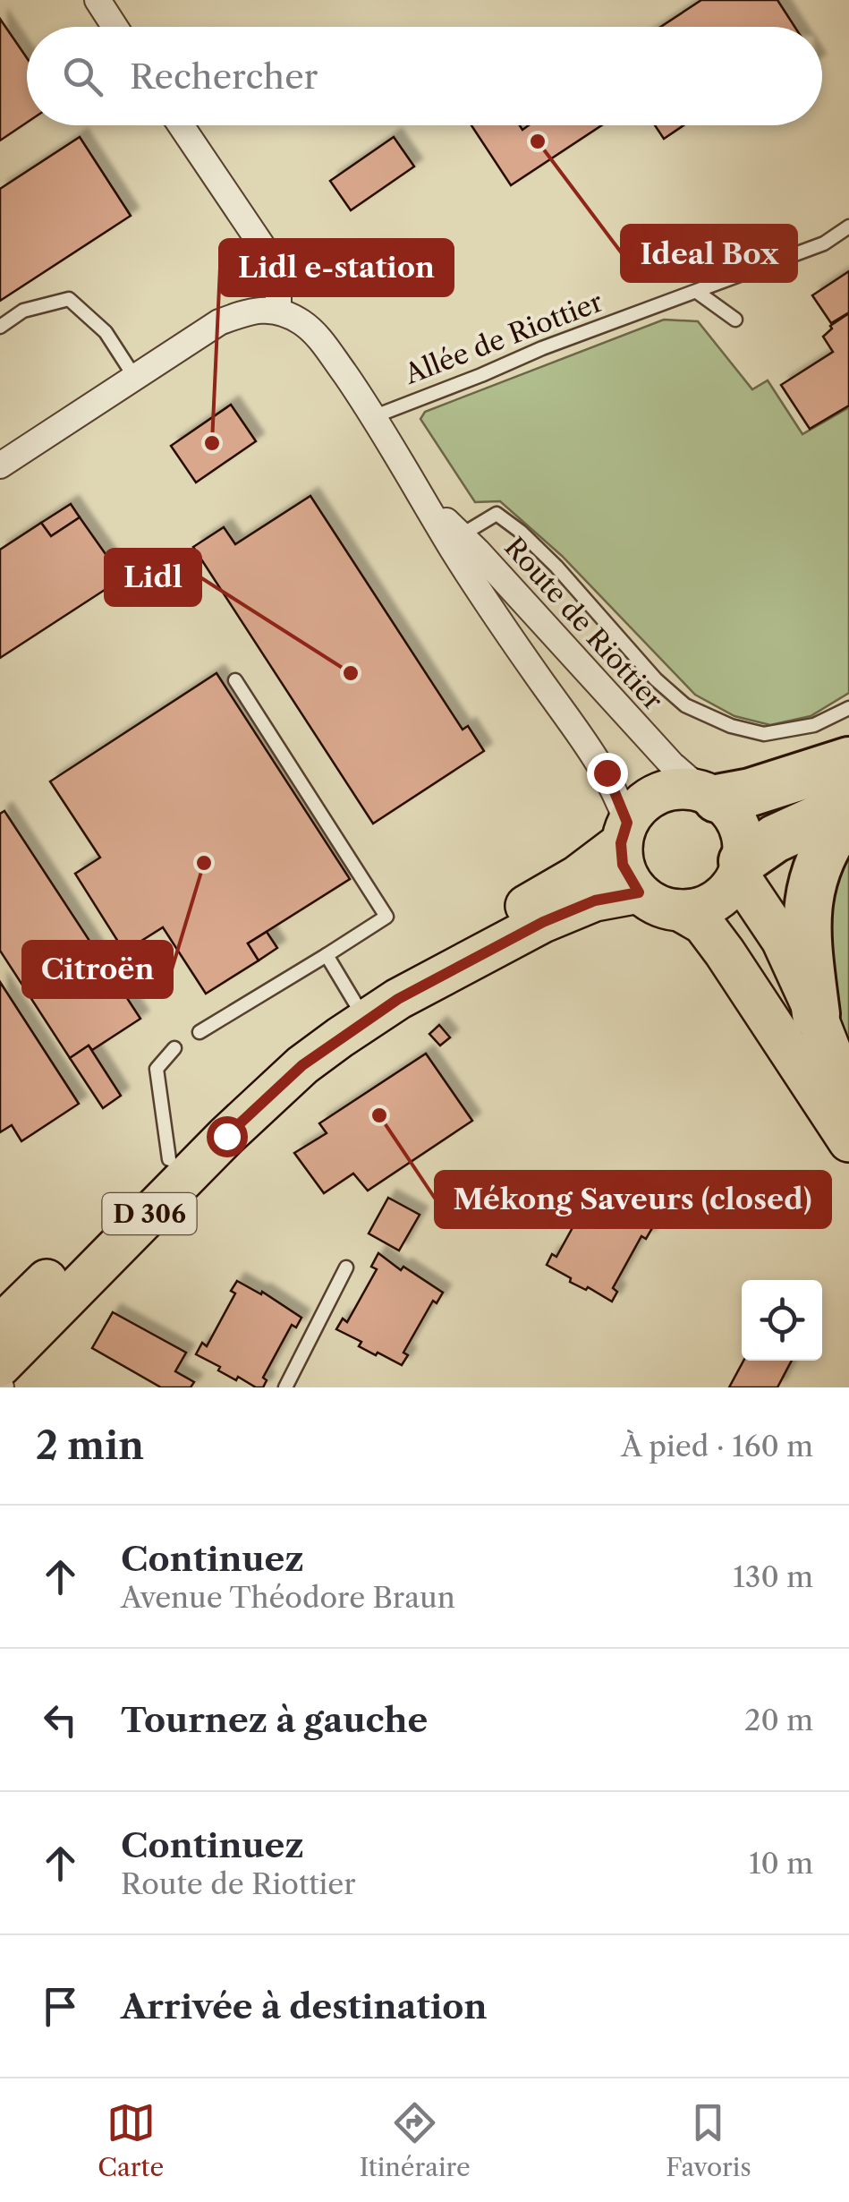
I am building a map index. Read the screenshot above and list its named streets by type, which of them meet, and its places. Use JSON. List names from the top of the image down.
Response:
{
  "streets": {
    "main road": ["D 306"],
    "street": ["Route de Riottier"],
    "lane": ["Allée de Riottier"]
  },
  "crossings": [
    ["Allée de Riottier", "Route de Riottier"],
    ["Route de Riottier", "D 306"]
  ],
  "places": [
    "Ideal Box",
    "Lidl e-station",
    "Lidl",
    "Citroën",
    "Mékong Saveurs (closed)"
  ],
  "page": {
    "search": "Rechercher",
    "heading": ["2 min", "À pied · 160 m"],
    "list": [
      ["Continuez", "Avenue Théodore Braun", "130 m"],
      ["Tournez à gauche", "20 m"],
      ["Continuez", "Route de Riottier", "10 m"],
      "Arrivée à destination"
    ],
    "nav": ["Carte", "Itinéraire", "Favoris"]
  }
}
